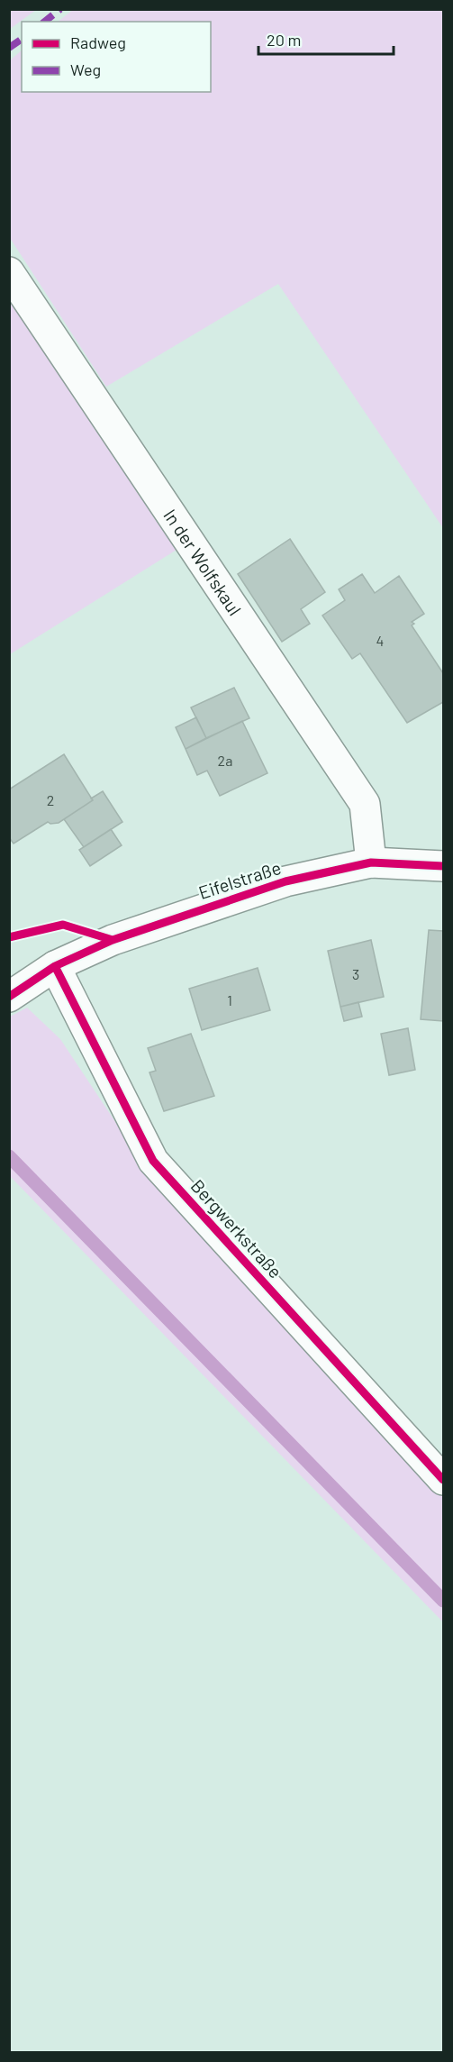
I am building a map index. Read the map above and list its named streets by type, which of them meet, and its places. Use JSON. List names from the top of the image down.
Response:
{
  "streets": {
    "street": ["In der Wolfskaul", "Eifelstraße", "Bergwerkstraße"]
  },
  "crossings": [
    ["In der Wolfskaul", "Eifelstraße"],
    ["Eifelstraße", "Bergwerkstraße"]
  ],
  "house_numbers": [
    "4",
    "2a",
    "2",
    "3",
    "1"
  ],
  "legend": ["Radweg", "Weg"],
  "scale_bar": "20 m"
}
